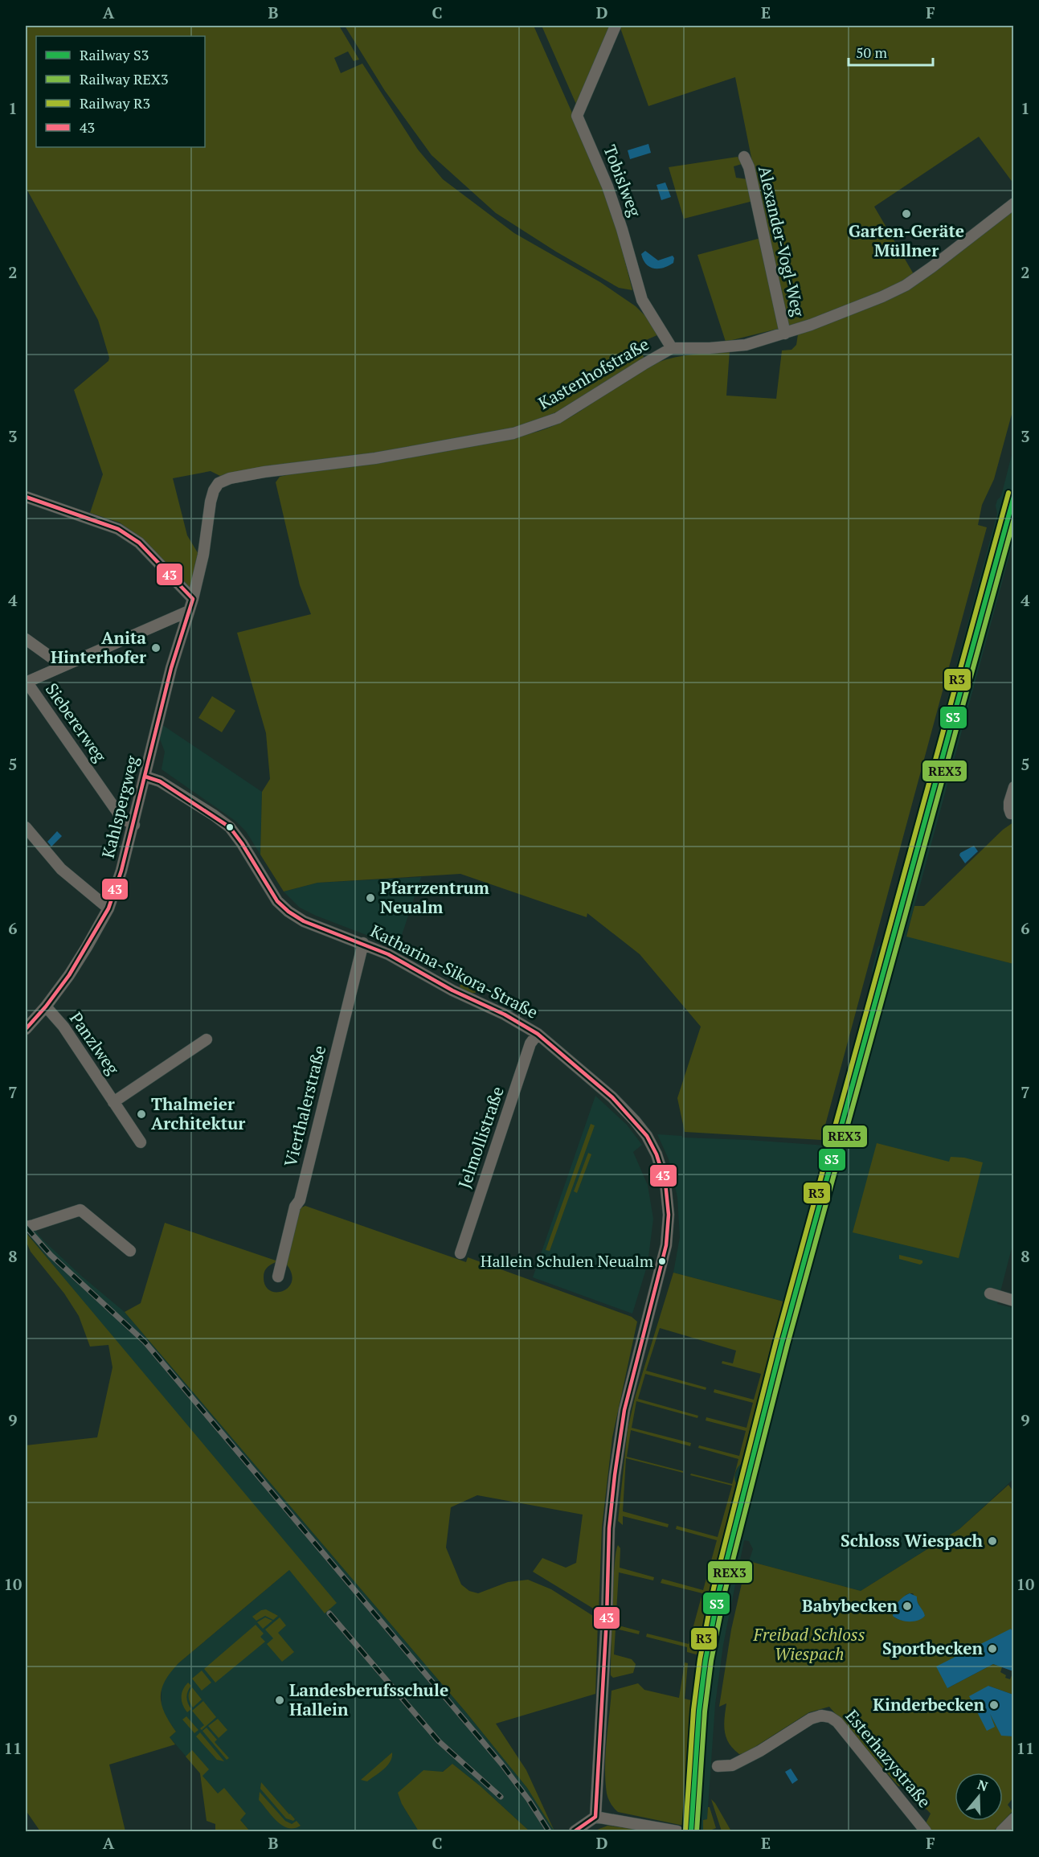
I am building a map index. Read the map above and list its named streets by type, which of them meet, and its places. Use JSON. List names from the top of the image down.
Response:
{
  "streets": {
    "street": [
      "Tobislweg",
      "Alexander-Vogl-Weg",
      "Kastenhofstraße",
      "Siebererweg",
      "Kahlspergweg",
      "Katharina-Sikora-Straße",
      "Panzlweg",
      "Vierthalerstraße",
      "Jelmollistraße",
      "Esterhazystraße"
    ]
  },
  "crossings": [
    ["Tobislweg", "Kastenhofstraße"],
    ["Alexander-Vogl-Weg", "Kastenhofstraße"],
    ["Kastenhofstraße", "Kahlspergweg"],
    ["Siebererweg", "Kahlspergweg"],
    ["Kahlspergweg", "Katharina-Sikora-Straße"],
    ["Kahlspergweg", "Panzlweg"],
    ["Katharina-Sikora-Straße", "Vierthalerstraße"],
    ["Katharina-Sikora-Straße", "Jelmollistraße"]
  ],
  "parks": ["Freibad Schloss Wiespach"],
  "places": [
    "Garten-Geräte Müllner",
    "Anita Hinterhofer",
    "Pfarrzentrum Neualm",
    "Thalmeier Architektur",
    "Hallein Schulen Neualm",
    "Schloss Wiespach",
    "Babybecken",
    "Sportbecken",
    "Landesberufsschule Hallein",
    "Kinderbecken"
  ],
  "lines": [
    "rail line R3",
    "rail line S3",
    "transit line 43",
    "rail line REX3"
  ],
  "legend": [
    "Railway S3",
    "Railway REX3",
    "Railway R3",
    "43"
  ],
  "scale_bar": "50 m",
  "north": "top",
  "grid": {
    "columns": [
      "A",
      "B",
      "C",
      "D",
      "E",
      "F"
    ],
    "rows": [
      "1",
      "2",
      "3",
      "4",
      "5",
      "6",
      "7",
      "8",
      "9",
      "10",
      "11"
    ]
  }
}
